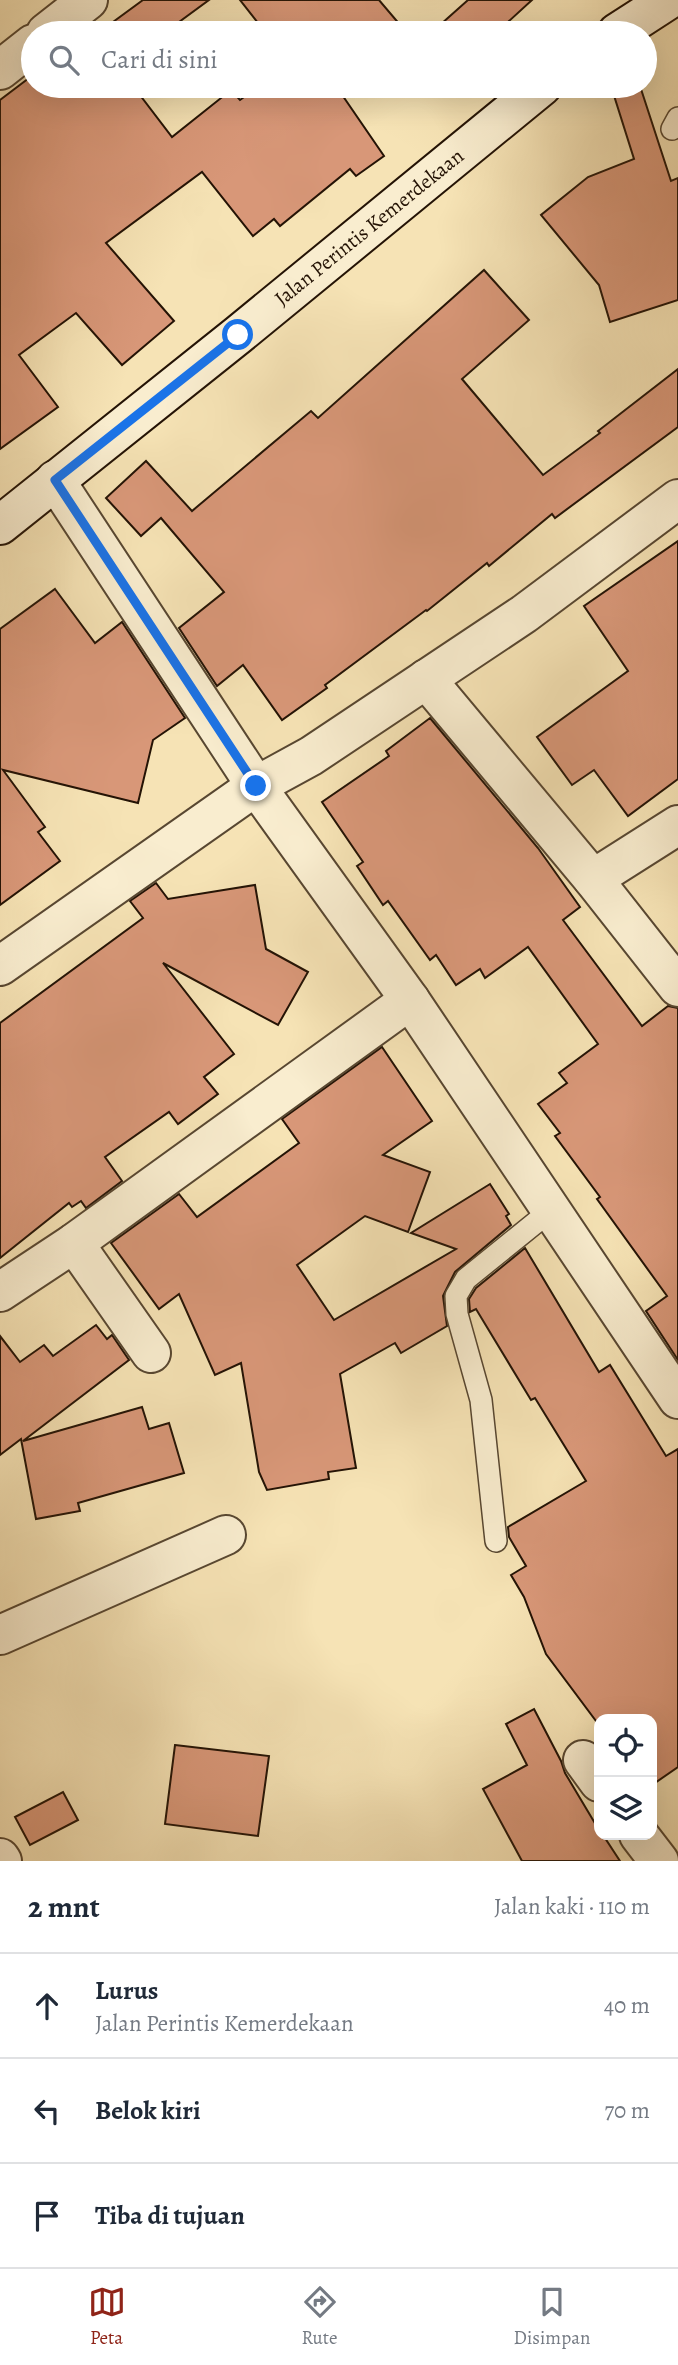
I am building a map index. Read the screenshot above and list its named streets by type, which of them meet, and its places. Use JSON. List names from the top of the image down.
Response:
{
  "streets": {
    "street": ["Jalan Perintis Kemerdekaan"]
  },
  "page": {
    "search": "Cari di sini",
    "heading": ["2 mnt", "Jalan kaki · 110 m"],
    "list": [
      ["Lurus", "Jalan Perintis Kemerdekaan", "40 m"],
      ["Belok kiri", "70 m"],
      "Tiba di tujuan"
    ],
    "nav": ["Peta", "Rute", "Disimpan"]
  }
}
